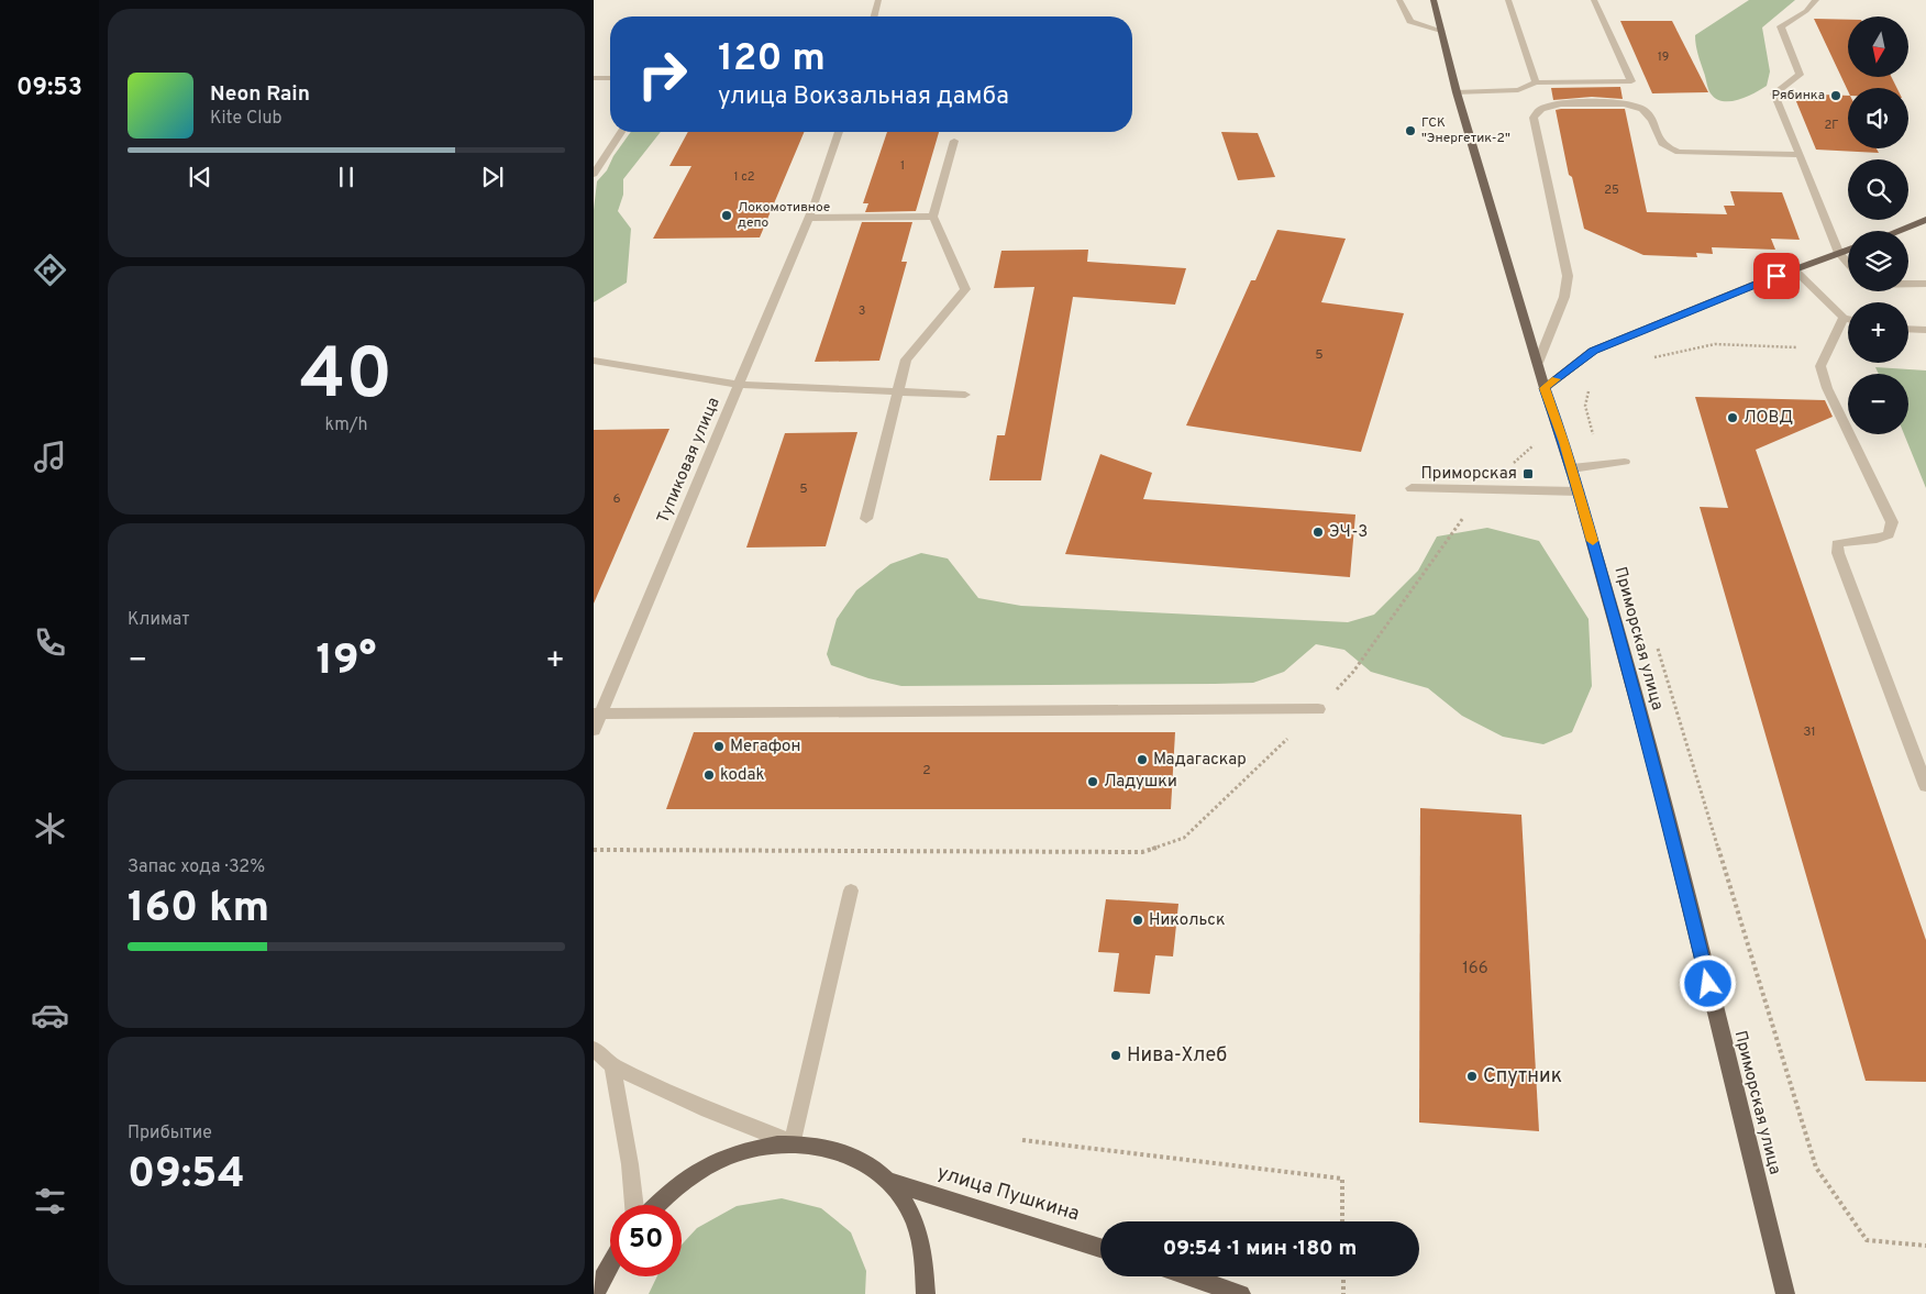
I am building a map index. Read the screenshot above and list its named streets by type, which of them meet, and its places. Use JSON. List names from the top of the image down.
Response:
{
  "streets": {
    "main road": ["Приморская улица", "улица Пушкина"],
    "street": ["Тупиковая улица"]
  },
  "places": {
    "other": [
      "Рябинка",
      "ГСК \"Энергетик-2\"",
      "Локомотивное депо",
      "ЛОВД",
      "ЭЧ-3",
      "Мегафон",
      "Мадагаскар",
      "kodak",
      "Ладушки",
      "Никольск",
      "Нива-Хлеб",
      "Спутник"
    ],
    "transit": ["Приморская"]
  },
  "house_numbers": [
    "19",
    "2Г",
    "1",
    "1 с2",
    "25",
    "3",
    "5",
    "5",
    "6",
    "31",
    "2",
    "166"
  ],
  "north": "bottom",
  "page": {
    "tabs": "09:53",
    "map_buttons": ["+", "−"],
    "turn": ["120 m", "улица Вокзальная дамба"],
    "song": ["Neon Rain", "Kite Club"],
    "tile": [
      ["40", "km/h"],
      "Климат",
      ["Запас хода · 32%", "160 km"],
      ["Прибытие", "09:54"]
    ],
    "heat": ["−", "19°", "+"],
    "limit": "50",
    "trip": "09:54 · 1 мин · 180 m"
  }
}
